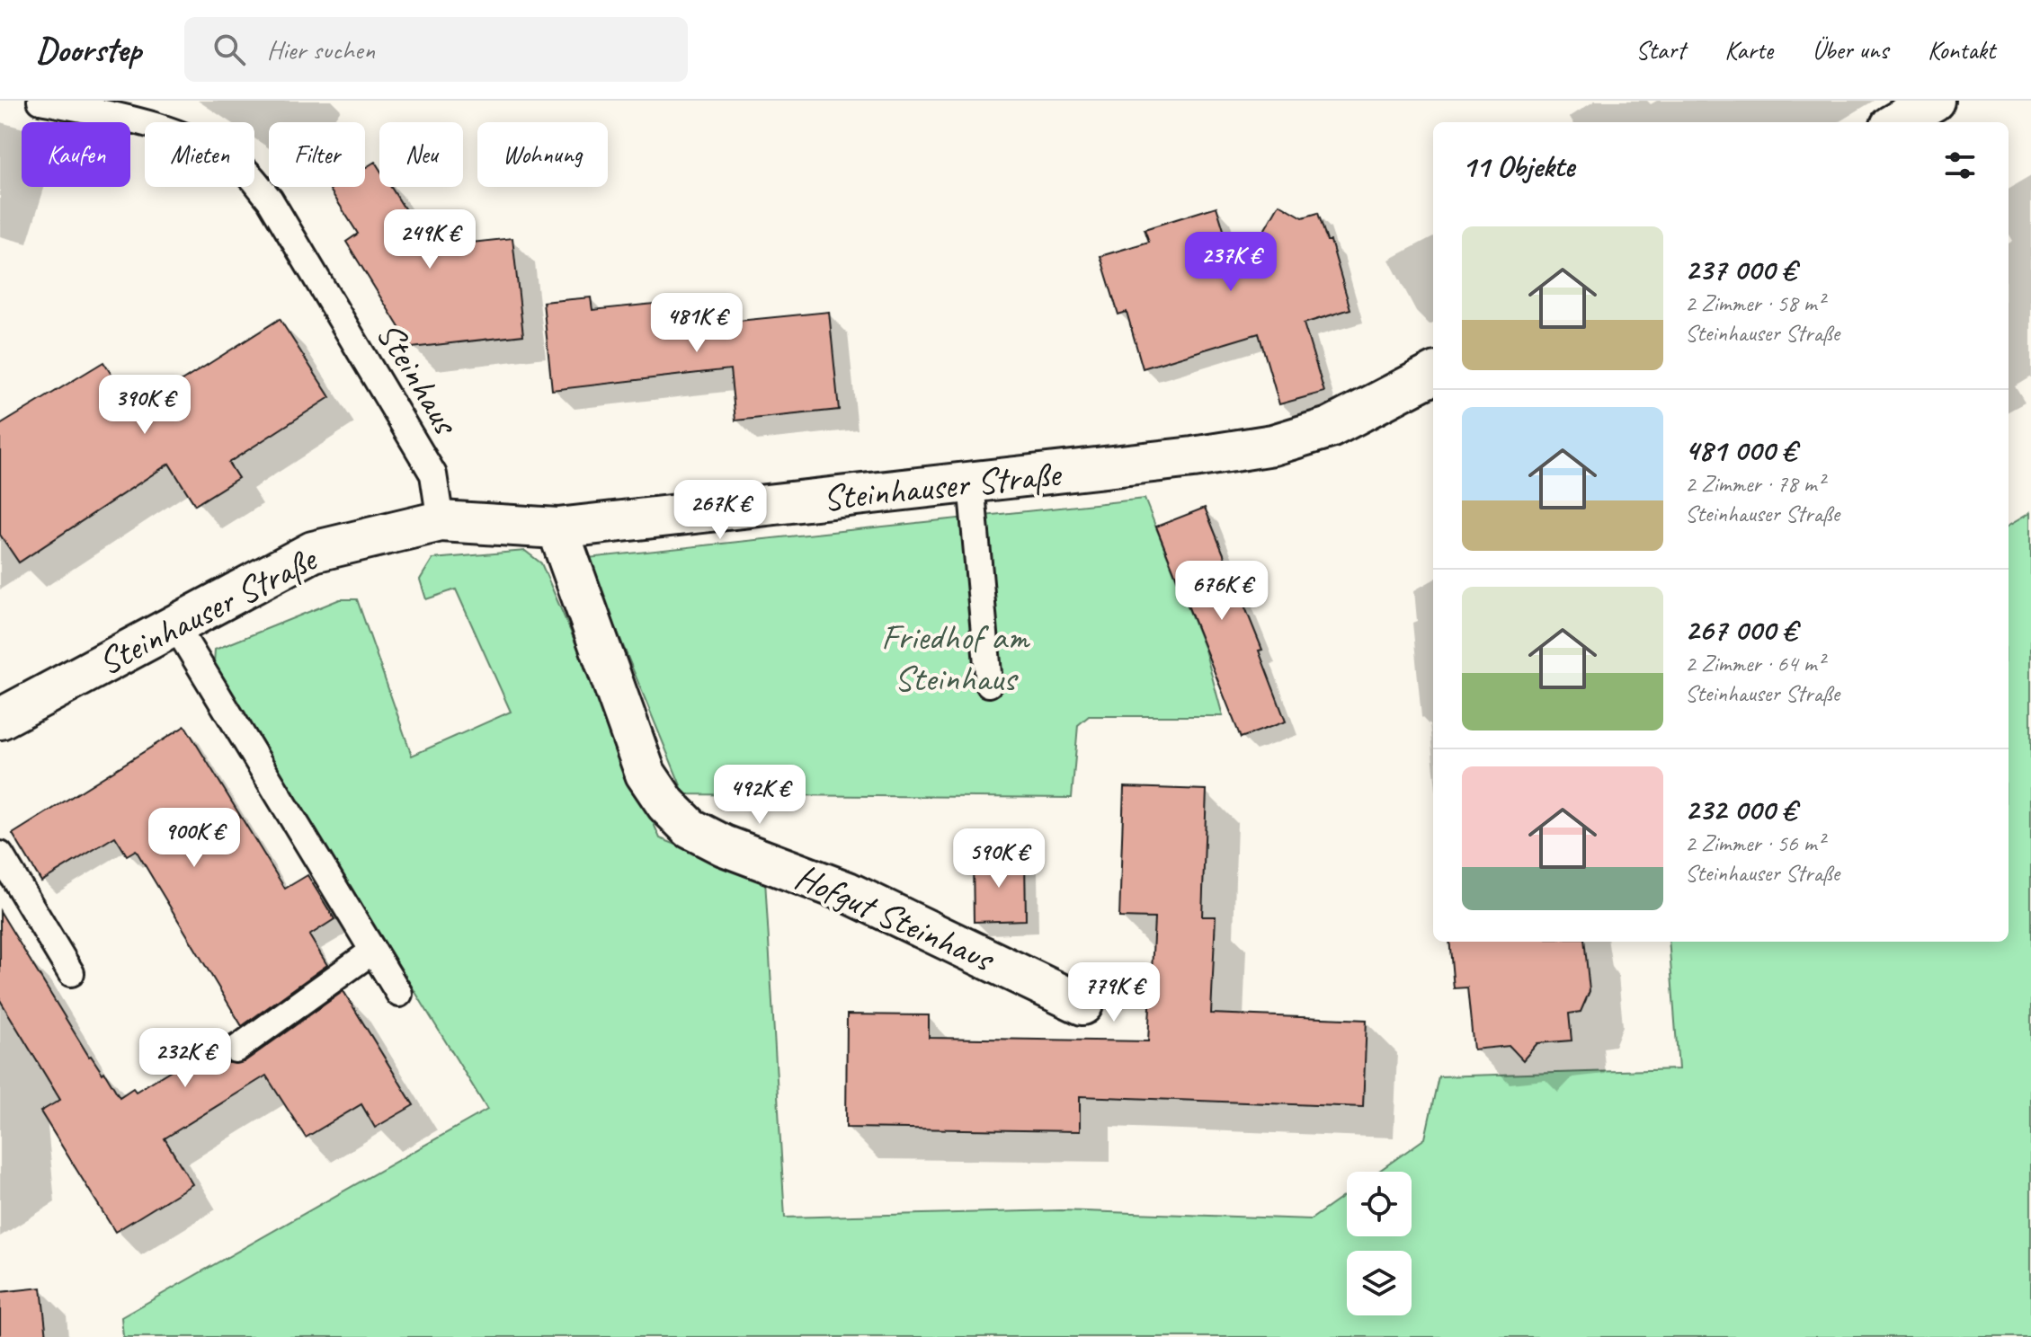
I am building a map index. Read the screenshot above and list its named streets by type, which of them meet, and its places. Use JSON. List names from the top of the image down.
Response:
{
  "streets": {
    "street": ["Steinhauser Straße", "Hofgut Steinhaus"],
    "lane": ["Steinhaus"]
  },
  "crossings": [
    ["Steinhaus", "Steinhauser Straße"],
    ["Steinhauser Straße", "Hofgut Steinhaus"]
  ],
  "parks": ["Friedhof am Steinhaus"],
  "page": {
    "header": "Doorstep",
    "search": "Hier suchen",
    "nav": [
      "Start",
      "Karte",
      "Über uns",
      "Kontakt"
    ],
    "chip": [
      "Kaufen",
      "Mieten",
      "Filter",
      "Neu",
      "Wohnung"
    ],
    "heading": "11 Objekte",
    "list": [
      {
        "name": "237 000 €",
        "note": "2 Zimmer · 58 m² · Steinhauser Straße"
      },
      {
        "name": "481 000 €",
        "note": "2 Zimmer · 78 m² · Steinhauser Straße"
      },
      {
        "name": "267 000 €",
        "note": "2 Zimmer · 64 m² · Steinhauser Straße"
      },
      {
        "name": "232 000 €",
        "note": "2 Zimmer · 56 m² · Steinhauser Straße"
      }
    ],
    "price": [
      "249K €",
      "237K €",
      "481K €",
      "390K €",
      "267K €",
      "676K €",
      "492K €",
      "900K €",
      "590K €",
      "779K €",
      "232K €"
    ]
  }
}
